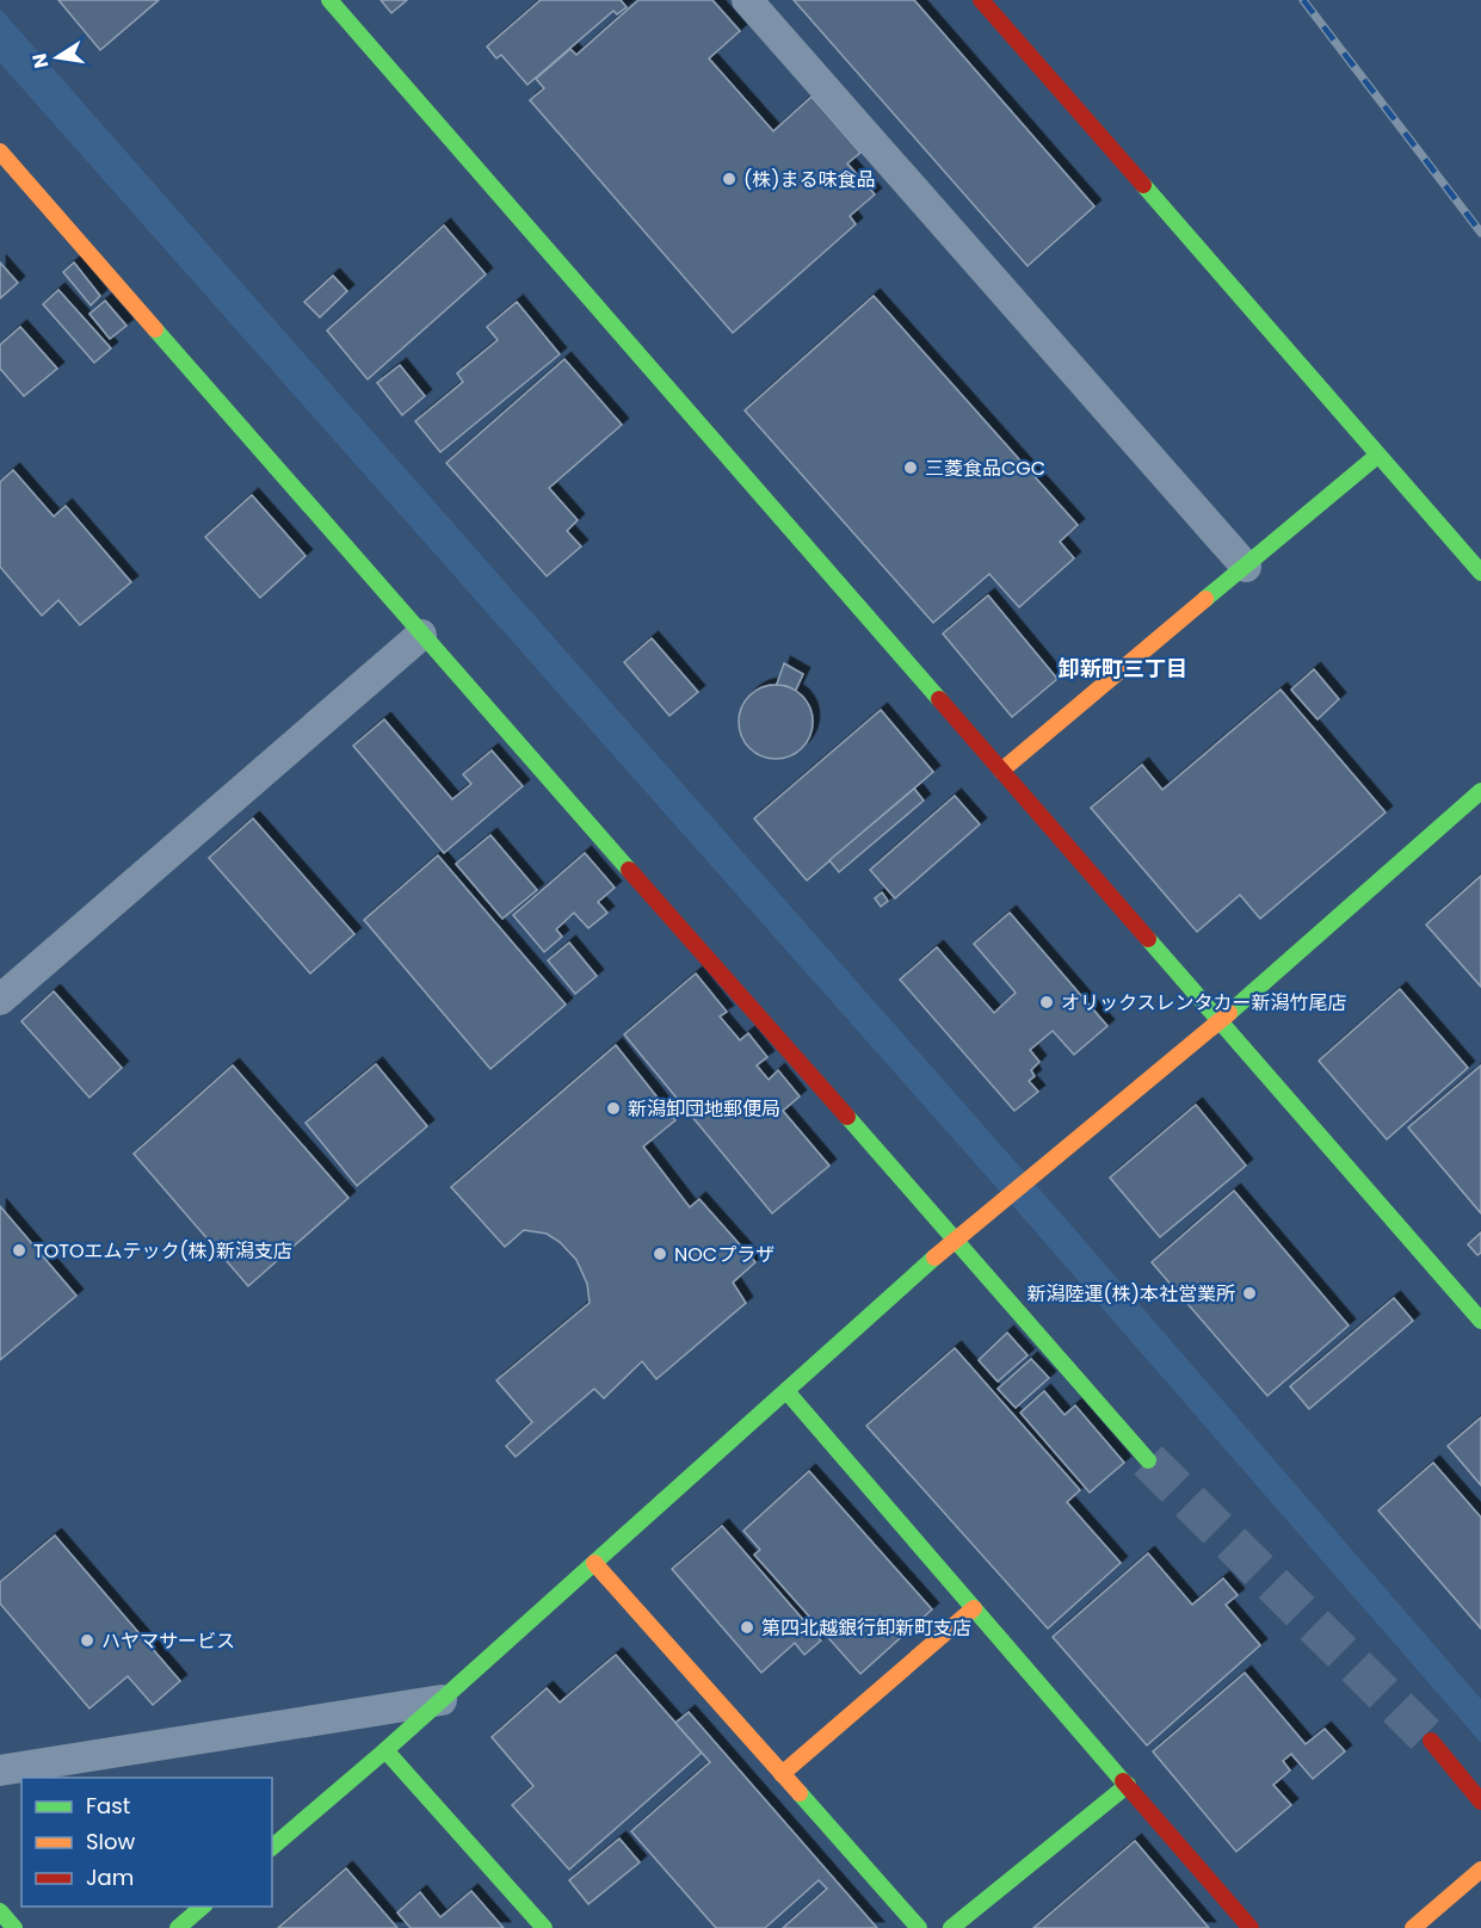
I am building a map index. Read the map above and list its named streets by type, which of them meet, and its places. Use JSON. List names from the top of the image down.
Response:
{
  "districts": ["卸新町三丁目"],
  "places": [
    "(株)まる味食品",
    "三菱食品CGC",
    "オリックスレンタカー新潟竹尾店",
    "新潟卸団地郵便局",
    "TOTOエムテック(株)新潟支店",
    "NOCプラザ",
    "新潟陸運(株)本社営業所",
    "第四北越銀行卸新町支店",
    "ハヤマサービス"
  ],
  "legend": ["Fast", "Slow", "Jam"],
  "north": "left"
}
